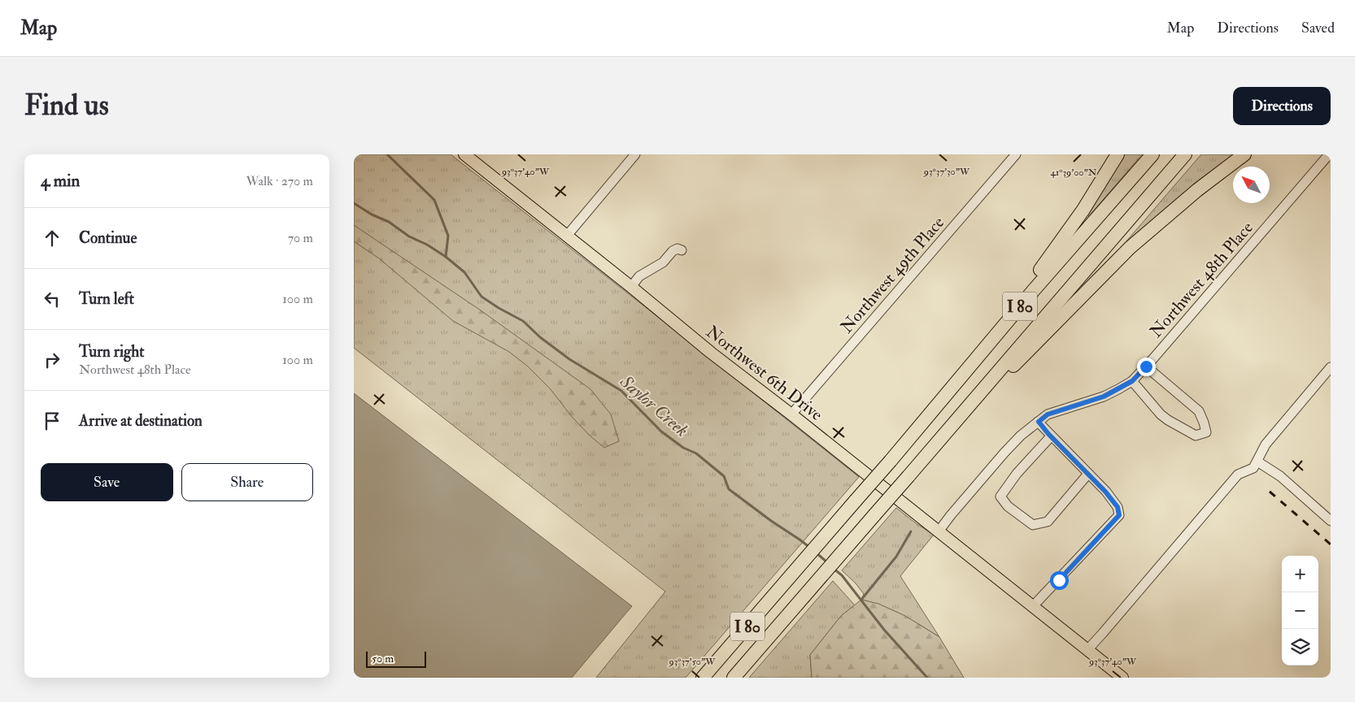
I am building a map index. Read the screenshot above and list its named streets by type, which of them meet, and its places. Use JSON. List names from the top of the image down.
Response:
{
  "streets": {
    "highway": ["I 80"],
    "main road": ["Northwest 6th Drive"],
    "street": ["Northwest 49th Place", "Northwest 48th Place"]
  },
  "crossings": [
    ["Northwest 49th Place", "Northwest 6th Drive"],
    ["Northwest 48th Place", "Northwest 6th Drive"]
  ],
  "water": ["Saylor Creek"],
  "scale_bar": "50 m",
  "north": "top left",
  "page": {
    "header": "Map",
    "nav": ["Map", "Directions", "Saved"],
    "buttons": [
      "Directions",
      ["Save", "Share"]
    ],
    "title": "Find us",
    "heading": ["4 min", "Walk · 270 m"],
    "list": [
      ["Continue", "70 m"],
      ["Turn left", "100 m"],
      ["Turn right", "Northwest 48th Place", "100 m"],
      "Arrive at destination"
    ],
    "map_buttons": ["+", "−"],
    "scale": "50 m"
  },
  "coordinates": [
    "93°37'40\"W",
    "93°37'30\"W",
    "41°39'00\"N",
    "93°37'50\"W"
  ]
}
